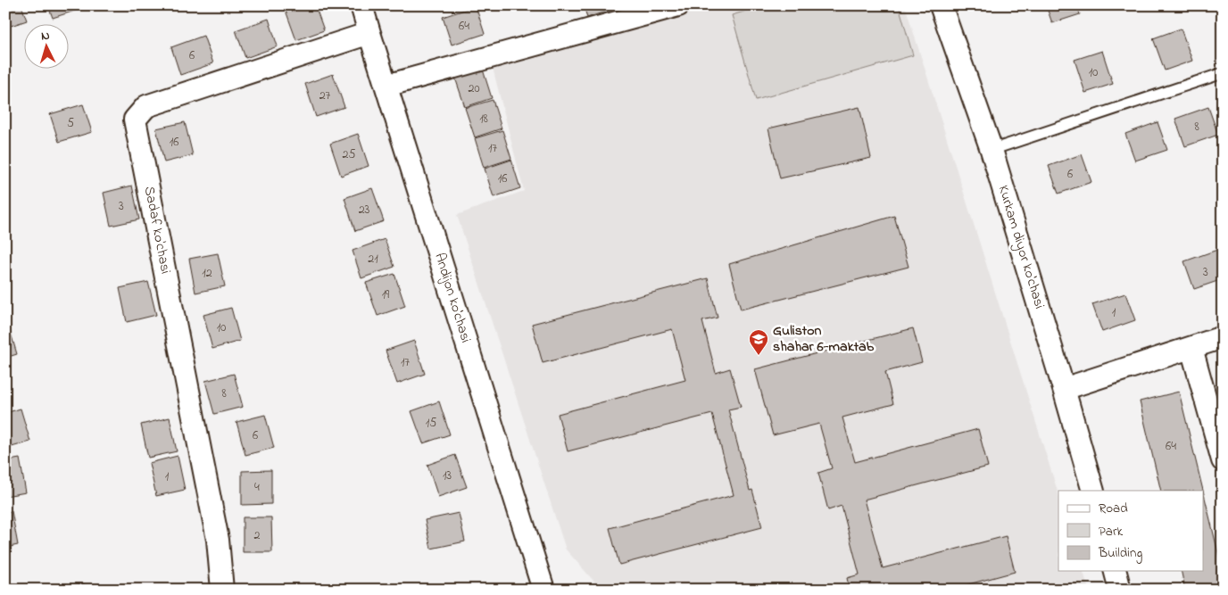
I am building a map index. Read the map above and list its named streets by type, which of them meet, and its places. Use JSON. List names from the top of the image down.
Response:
{
  "streets": {
    "street": ["Sadaf ko'chasi", "Kurkam diyor ko'chasi", "Andijon ko'chasi"]
  },
  "crossings": [
    ["Sadaf ko'chasi", "Andijon ko'chasi"]
  ],
  "places": {
    "school or university": ["Guliston shahar 6-maktab"]
  },
  "house_numbers": [
    "64",
    "6",
    "10",
    "20",
    "27",
    "18",
    "5",
    "8",
    "16",
    "17",
    "25",
    "6",
    "16",
    "3",
    "23",
    "21",
    "3",
    "12",
    "19",
    "1",
    "10",
    "17",
    "8",
    "15",
    "6",
    "64",
    "13",
    "1",
    "4",
    "2"
  ],
  "legend": ["Road", "Park", "Building"],
  "north": "top"
}
